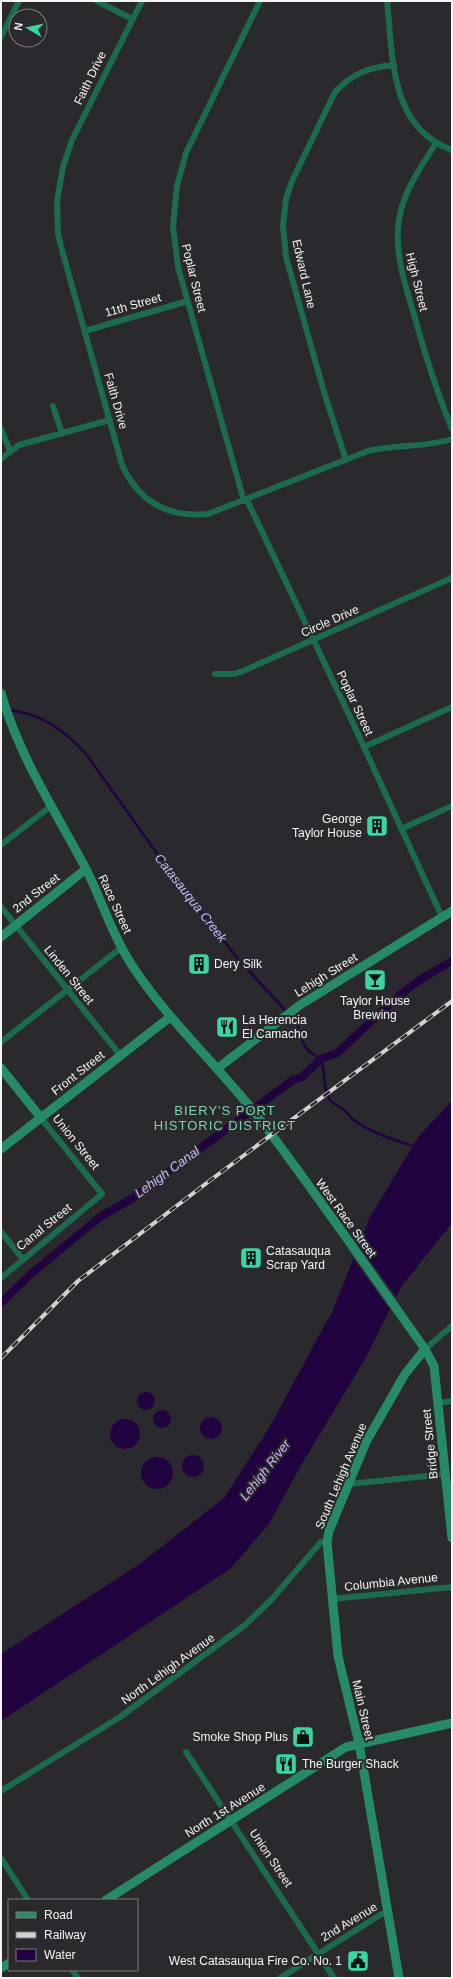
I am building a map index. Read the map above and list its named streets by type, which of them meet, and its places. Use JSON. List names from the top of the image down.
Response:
{
  "streets": {
    "main road": [
      "2nd Street",
      "Race Street",
      "Lehigh Street",
      "Front Street",
      "Union Street",
      "West Race Street",
      "Bridge Street",
      "South Lehigh Avenue",
      "Main Street",
      "North 1st Avenue"
    ],
    "street": [
      "Faith Drive",
      "Edward Lane",
      "Poplar Street",
      "High Street",
      "11th Street",
      "Circle Drive",
      "Linden Street",
      "Canal Street",
      "Columbia Avenue",
      "North Lehigh Avenue",
      "2nd Avenue"
    ]
  },
  "crossings": [
    ["Faith Drive", "Edward Lane"],
    ["Faith Drive", "Poplar Street"],
    ["Faith Drive", "11th Street"],
    ["Poplar Street", "11th Street"],
    ["Poplar Street", "Circle Drive"],
    ["Poplar Street", "Lehigh Street"],
    ["2nd Street", "Race Street"],
    ["2nd Street", "Linden Street"],
    ["Race Street", "Lehigh Street"],
    ["Race Street", "Front Street"],
    ["Race Street", "West Race Street"],
    ["Linden Street", "Front Street"],
    ["Front Street", "Union Street"],
    ["Union Street", "Canal Street"],
    ["Union Street", "North 1st Avenue"],
    ["Union Street", "2nd Avenue"],
    ["West Race Street", "Bridge Street"],
    ["West Race Street", "South Lehigh Avenue"],
    ["Bridge Street", "South Lehigh Avenue"],
    ["South Lehigh Avenue", "North Lehigh Avenue"],
    ["South Lehigh Avenue", "Main Street"],
    ["Columbia Avenue", "Main Street"],
    ["North Lehigh Avenue", "Main Street"],
    ["Main Street", "North 1st Avenue"],
    ["Main Street", "2nd Avenue"]
  ],
  "districts": ["BIERY'S PORT HISTORIC DISTRICT"],
  "water": ["Catasauqua Creek", "Lehigh Canal", "Lehigh River"],
  "places": {
    "building": ["George Taylor House", "Dery Silk", "Catasauqua Scrap Yard"],
    "bar": ["Taylor House Brewing"],
    "restaurant": ["La Herencia El Camacho", "The Burger Shack"],
    "shop": ["Smoke Shop Plus"],
    "public building": ["West Catasauqua Fire Co. No. 1"]
  },
  "legend": ["Road", "Railway", "Water"],
  "north": "left"
}
